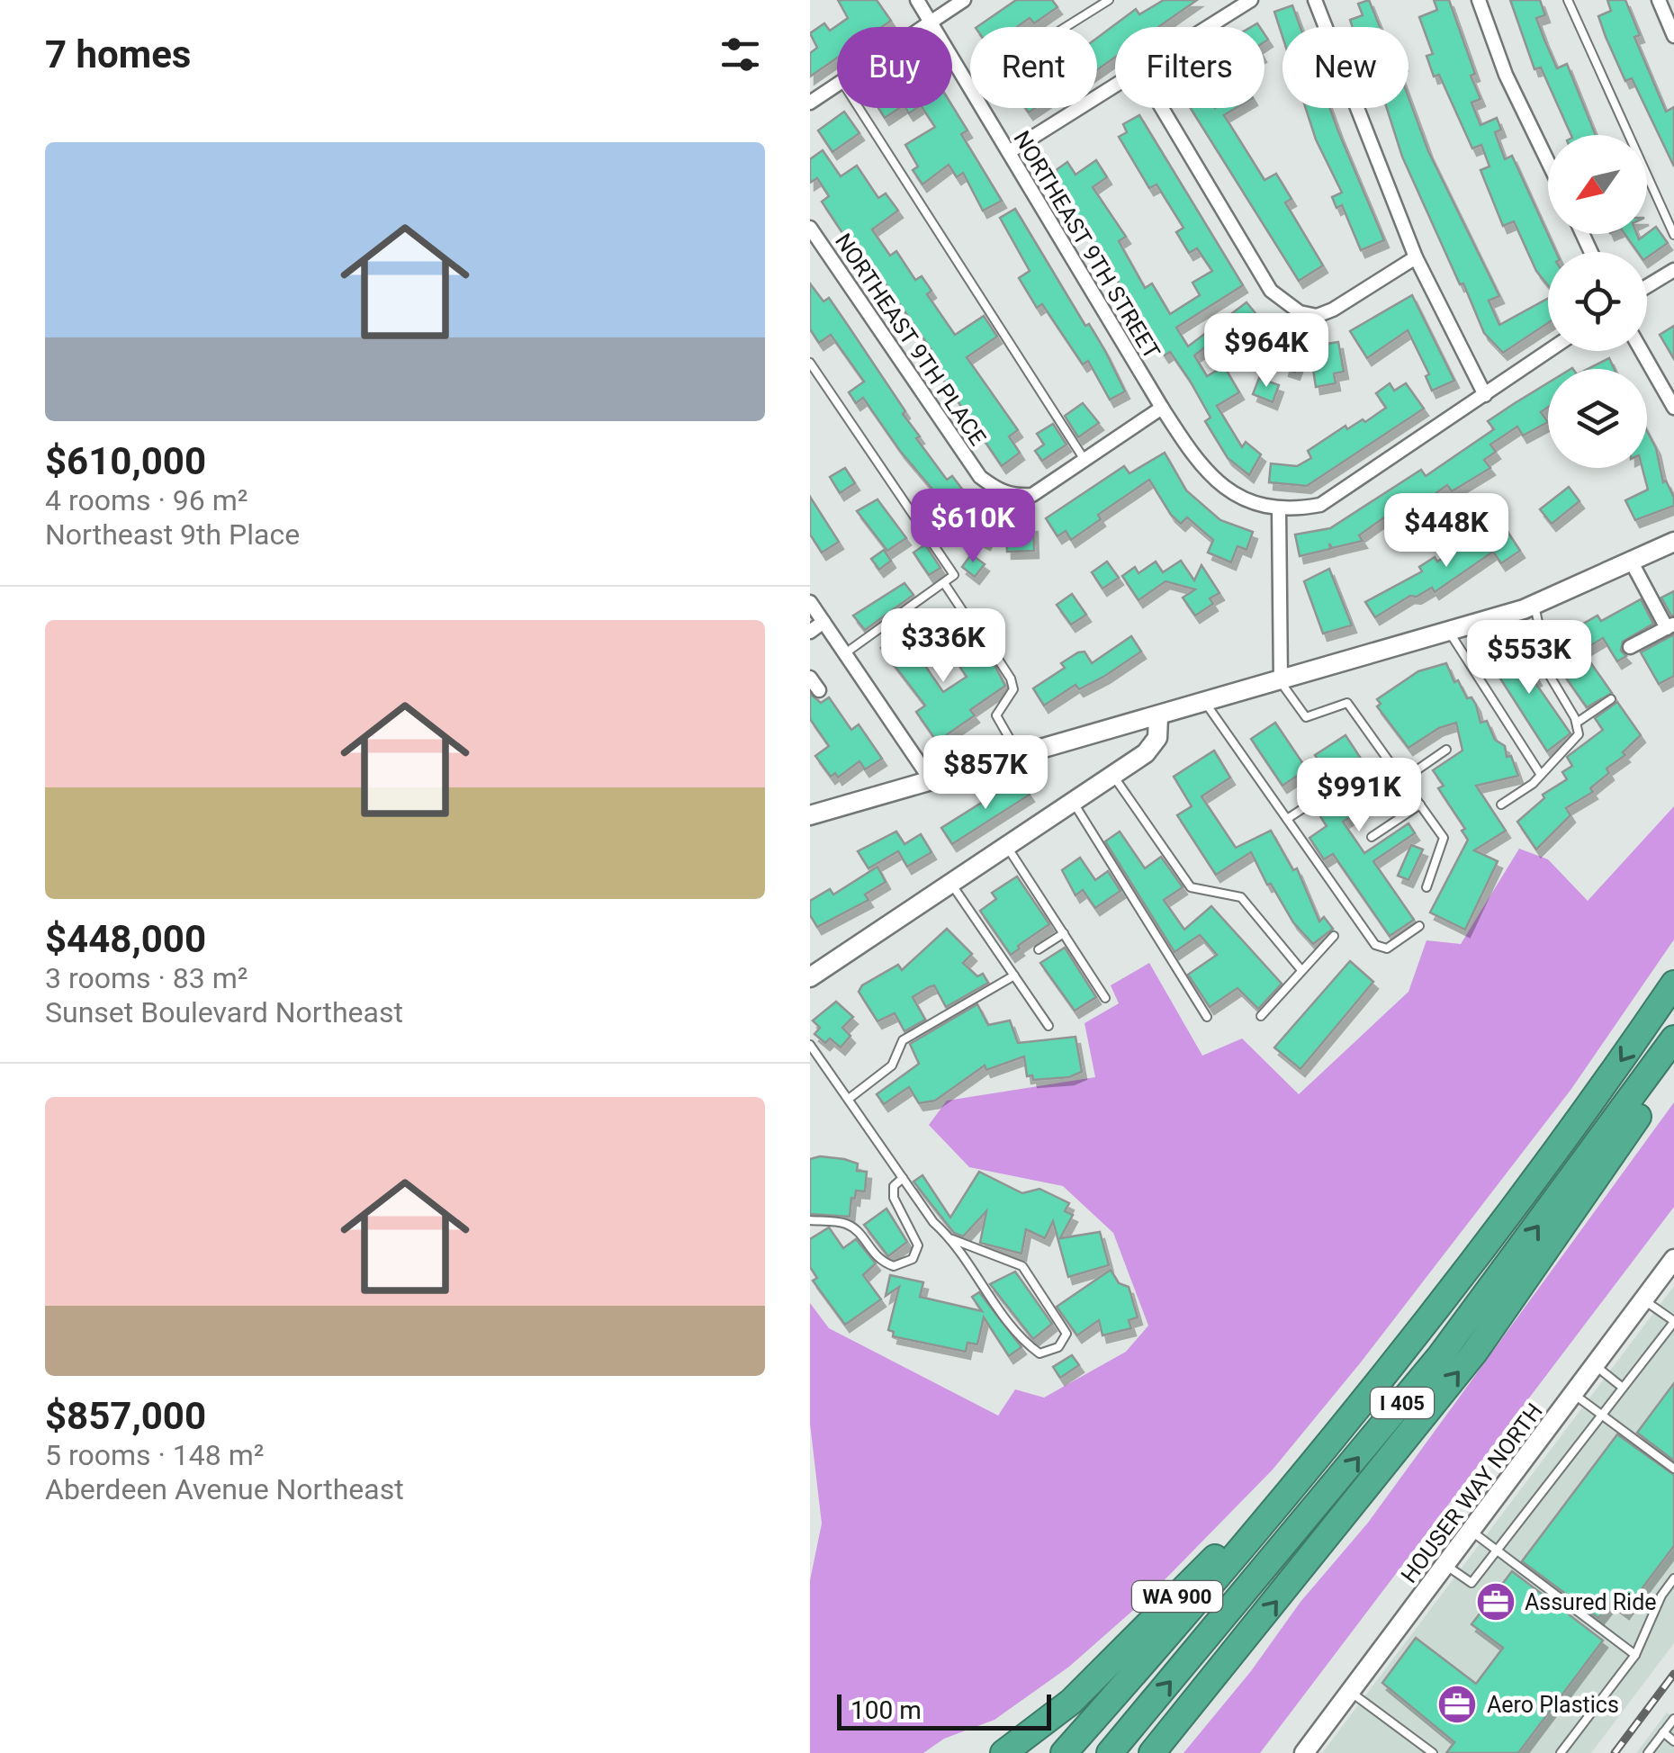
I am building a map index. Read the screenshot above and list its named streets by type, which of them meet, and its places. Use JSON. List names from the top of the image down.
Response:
{
  "streets": {
    "highway": ["I 405", "WA 900"],
    "street": ["NORTHEAST 9TH STREET", "NORTHEAST 9TH PLACE", "HOUSER WAY NORTH"]
  },
  "crossings": [
    ["NORTHEAST 9TH STREET", "NORTHEAST 9TH PLACE"],
    ["I 405", "WA 900"]
  ],
  "places": {
    "office": ["Assured Ride", "Aero Plastics"]
  },
  "scale_bar": "100 m",
  "north": "bottom left",
  "page": {
    "heading": "7 homes",
    "chip": [
      "Buy",
      "Rent",
      "Filters",
      "New"
    ],
    "list": [
      {
        "name": "$610,000",
        "note": "4 rooms · 96 m² · Northeast 9th Place"
      },
      {
        "name": "$448,000",
        "note": "3 rooms · 83 m² · Sunset Boulevard Northeast"
      },
      {
        "name": "$857,000",
        "note": "5 rooms · 148 m² · Aberdeen Avenue Northeast"
      }
    ],
    "price": [
      "$964K",
      "$610K",
      "$448K",
      "$336K",
      "$553K",
      "$857K",
      "$991K"
    ],
    "scale": "100 m"
  }
}
